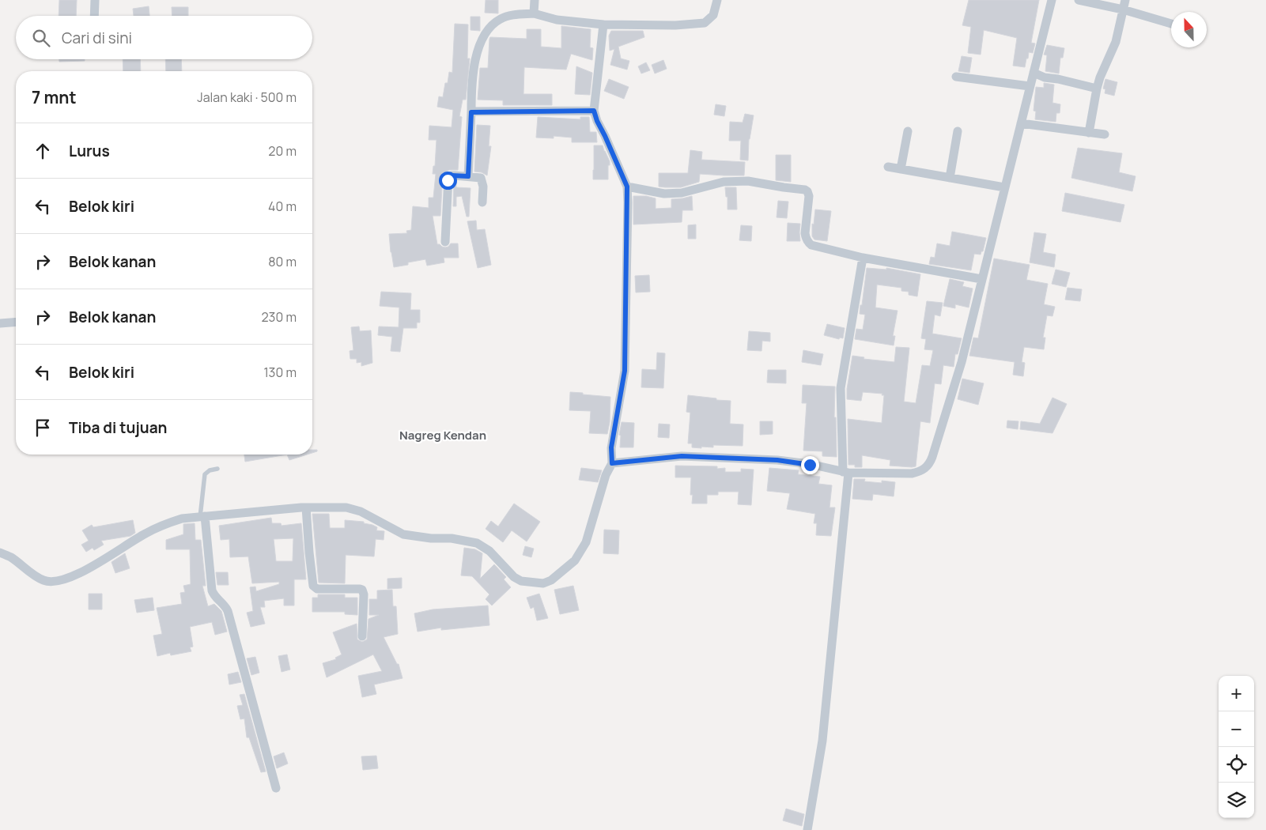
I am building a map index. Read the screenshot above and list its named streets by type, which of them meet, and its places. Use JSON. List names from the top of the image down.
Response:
{
  "districts": ["Nagreg Kendan"],
  "north": "top",
  "page": {
    "search": "Cari di sini",
    "heading": ["7 mnt", "Jalan kaki · 500 m"],
    "list": [
      ["Lurus", "20 m"],
      ["Belok kiri", "40 m"],
      ["Belok kanan", "80 m"],
      ["Belok kanan", "230 m"],
      ["Belok kiri", "130 m"],
      "Tiba di tujuan"
    ],
    "map_buttons": ["+", "−"]
  }
}
